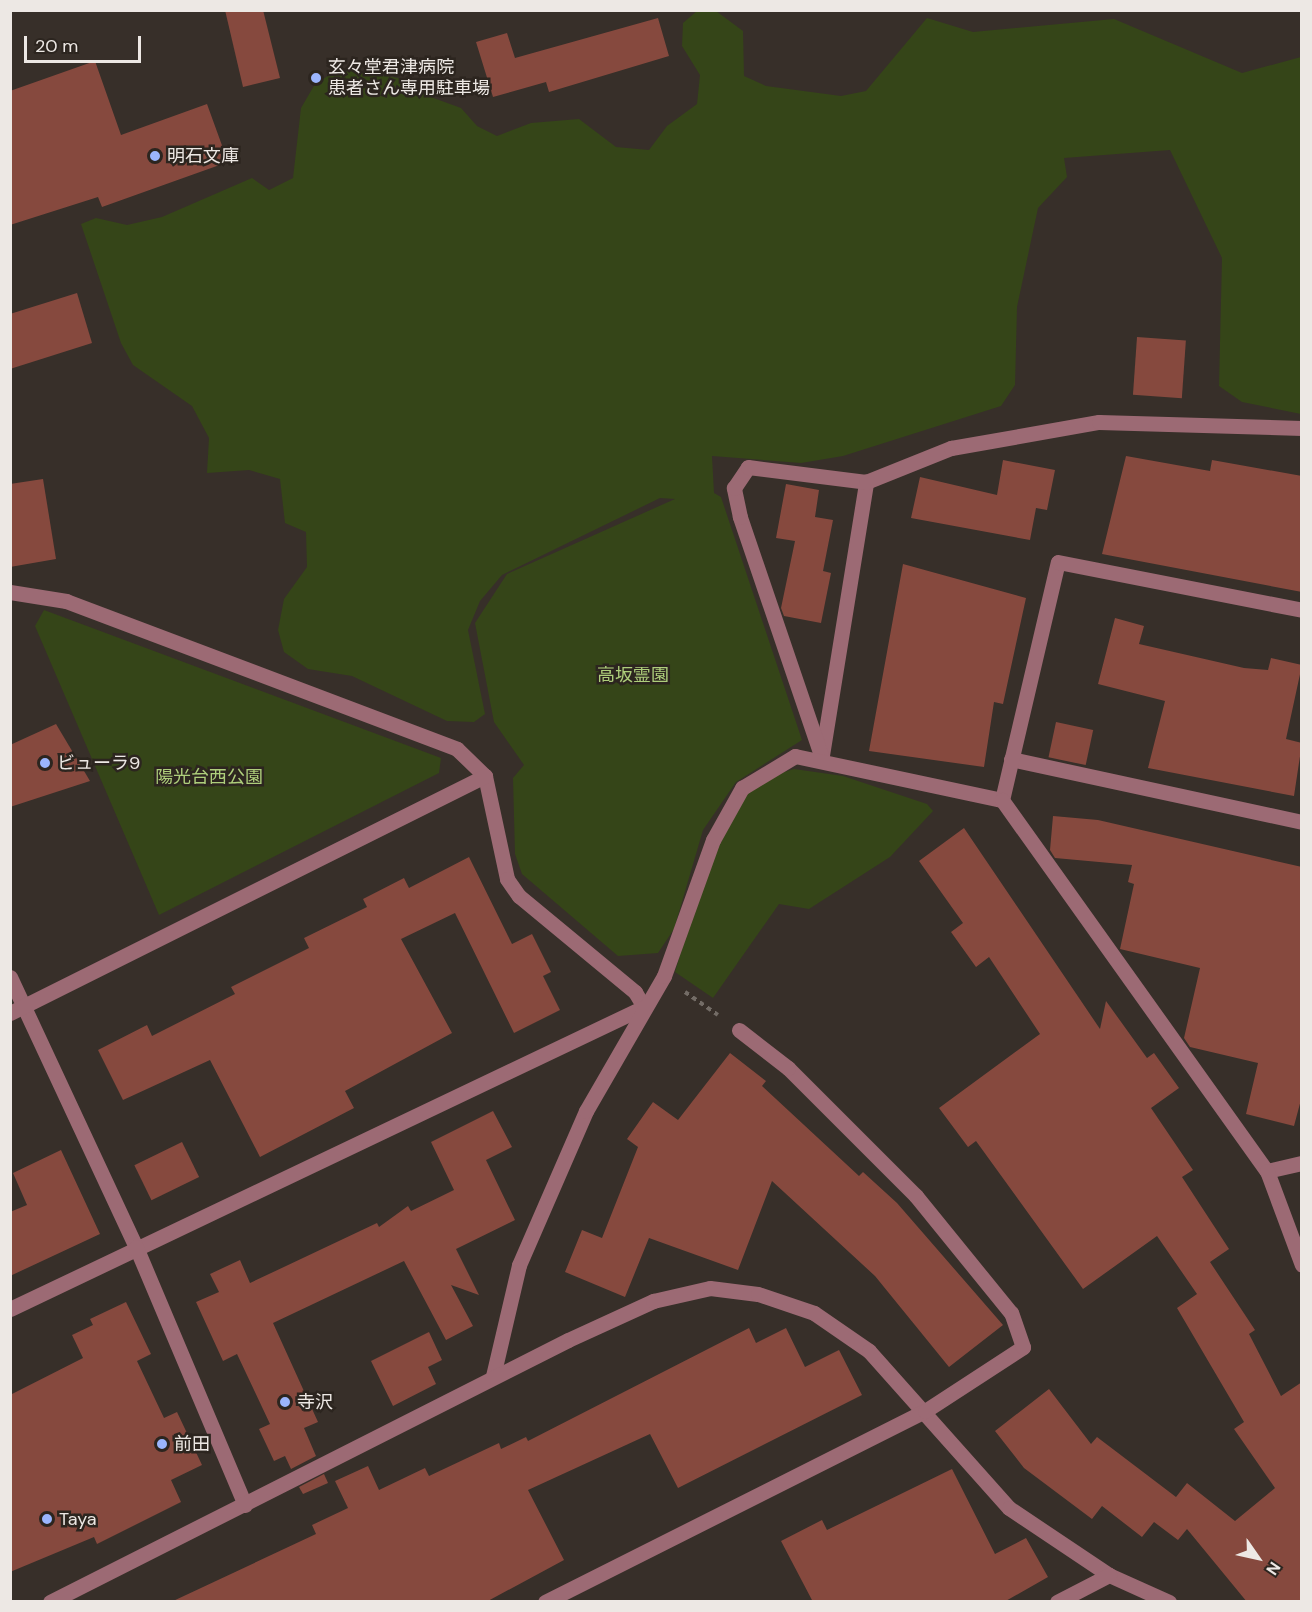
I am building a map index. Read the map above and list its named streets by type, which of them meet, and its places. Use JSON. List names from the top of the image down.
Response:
{
  "parks": ["高坂霊園", "陽光台西公園"],
  "places": [
    "玄々堂君津病院 患者さん専用駐車場",
    "明石文庫",
    "ビューラ9",
    "寺沢",
    "前田",
    "Taya"
  ],
  "scale_bar": "20 m",
  "north": "bottom right"
}
